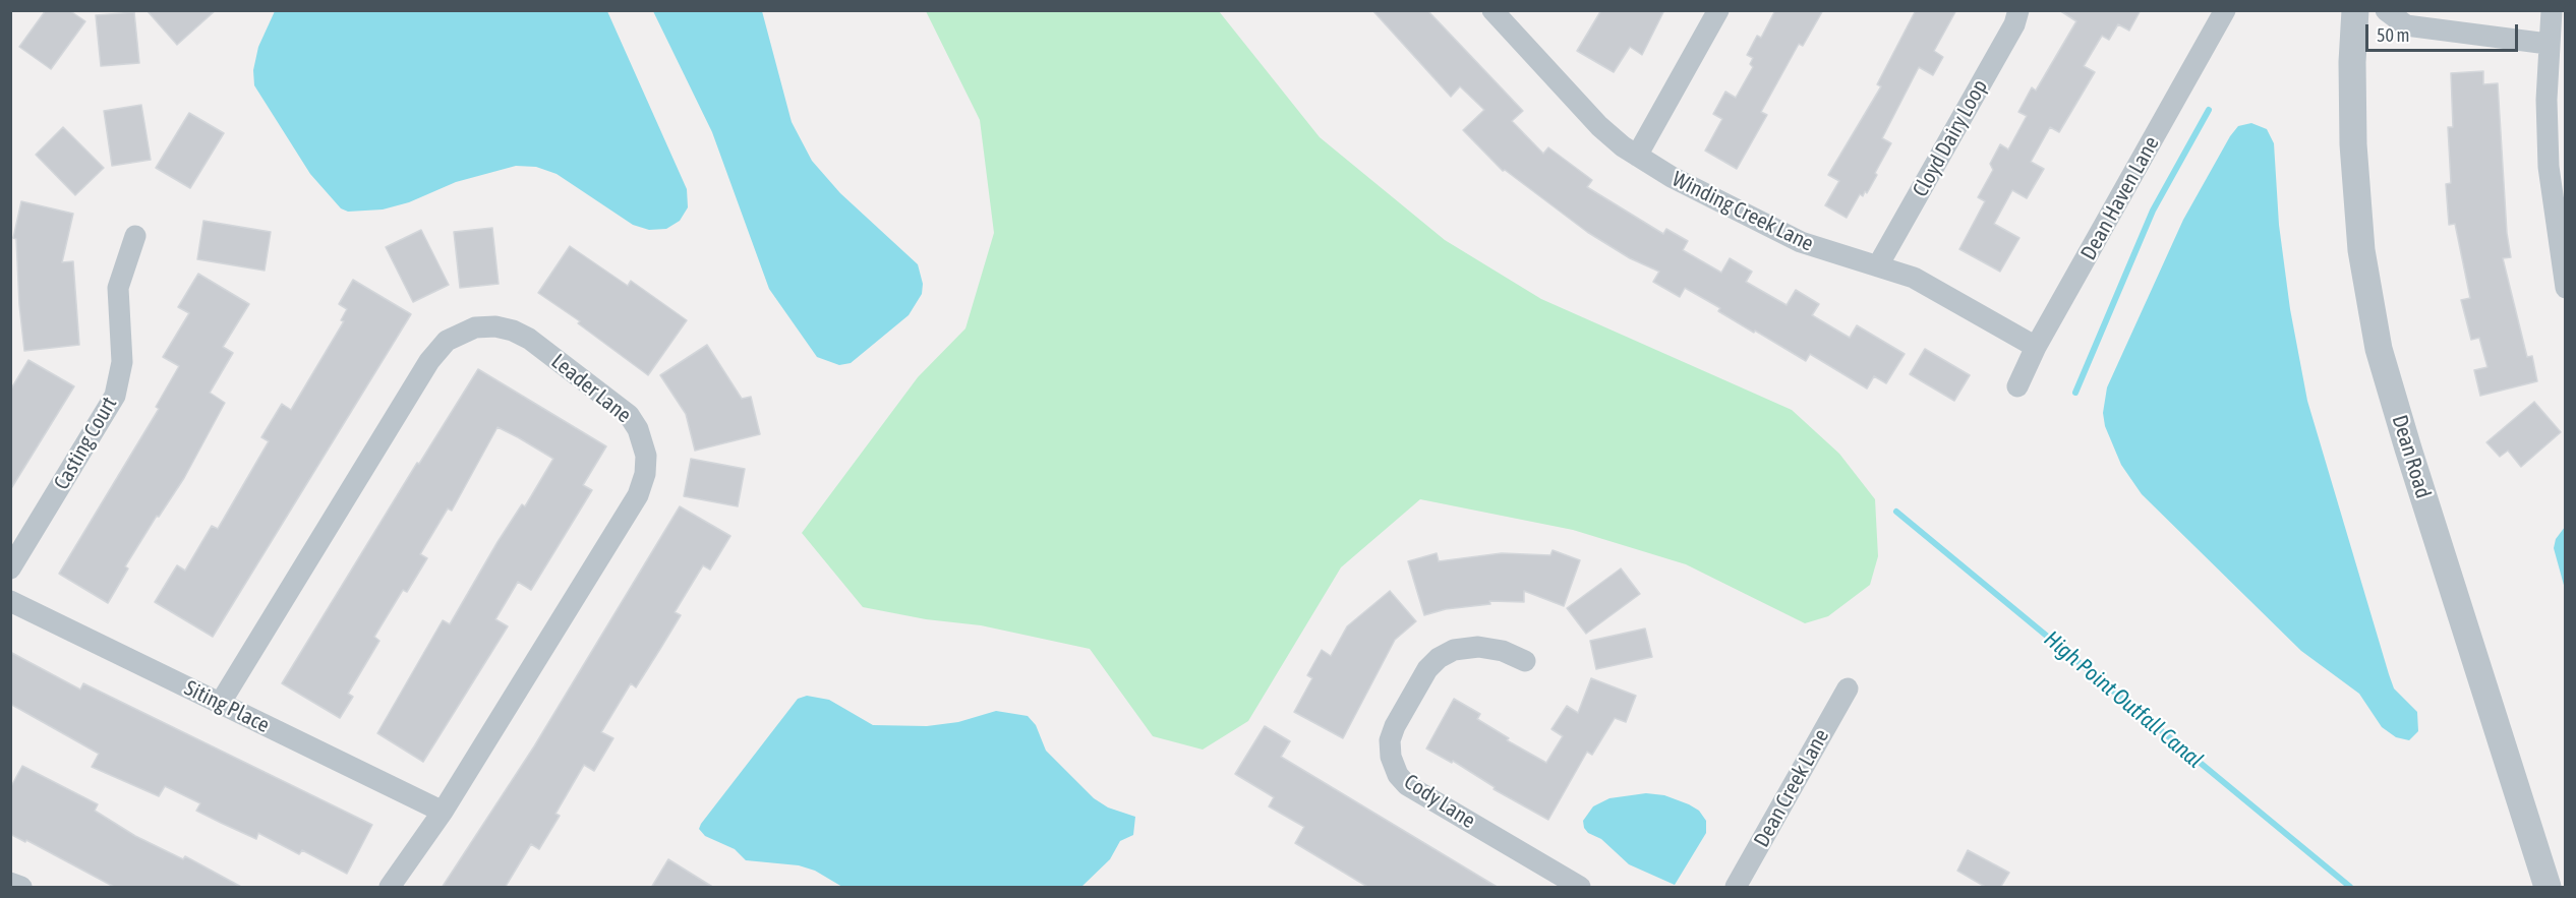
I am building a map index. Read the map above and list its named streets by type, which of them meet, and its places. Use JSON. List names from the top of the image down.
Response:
{
  "streets": {
    "street": [
      "Cloyd Dairy Loop",
      "Dean Haven Lane",
      "Winding Creek Lane",
      "Leader Lane",
      "Casting Court",
      "Dean Road",
      "Siting Place",
      "Dean Creek Lane",
      "Cody Lane"
    ]
  },
  "crossings": [
    ["Cloyd Dairy Loop", "Winding Creek Lane"],
    ["Dean Haven Lane", "Winding Creek Lane"],
    ["Leader Lane", "Siting Place"]
  ],
  "water": ["High Point Outfall Canal"],
  "scale_bar": "50 m"
}
